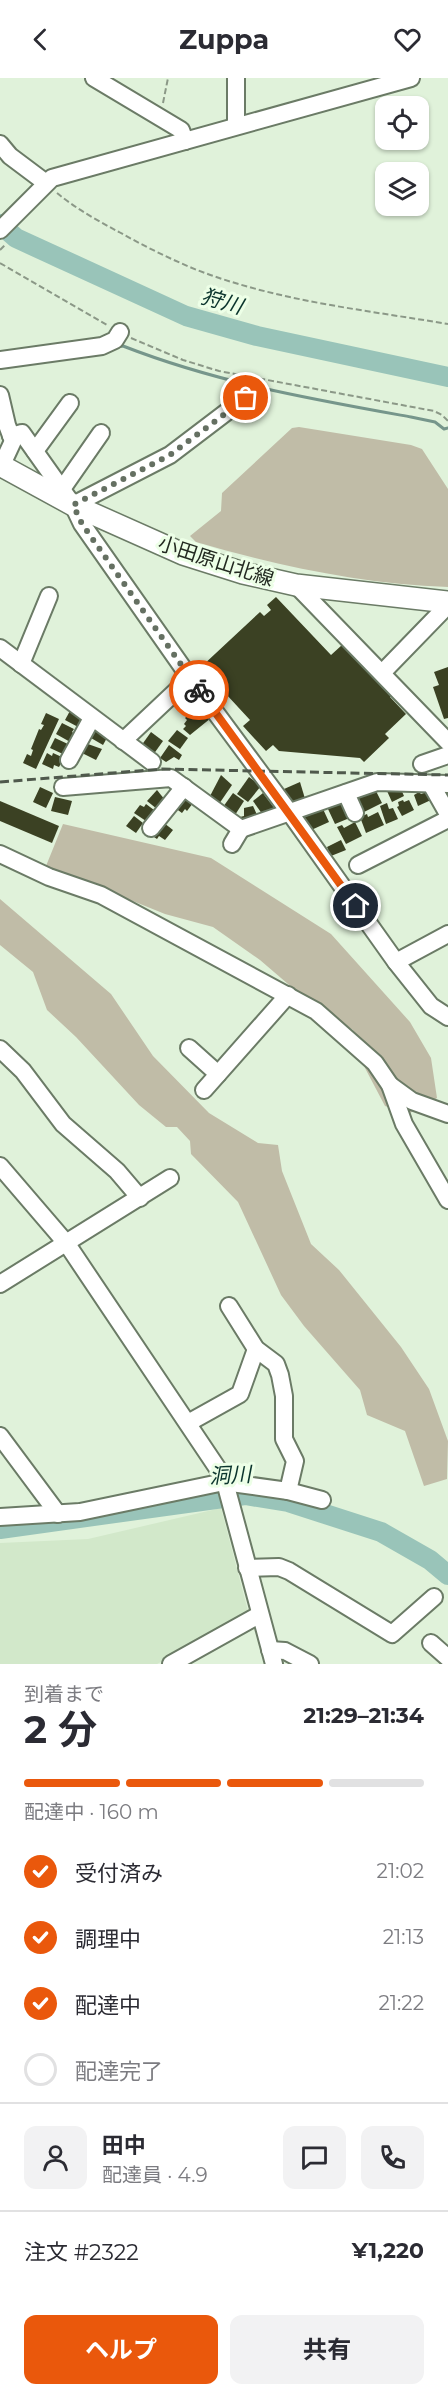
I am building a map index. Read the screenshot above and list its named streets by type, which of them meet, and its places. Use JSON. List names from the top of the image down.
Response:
{
  "streets": {
    "main road": ["小田原山北線"]
  },
  "water": ["狩川", "洞川"],
  "page": {
    "header": "Zuppa",
    "heading": ["2 分", "到着まで", "21:29–21:34"],
    "panel": [
      "田中",
      "配達員 · 4.9",
      "注文 #2322",
      "¥1,220"
    ],
    "bar": "配達中 · 160 m",
    "list": [
      ["受付済み", "21:02"],
      ["調理中", "21:13"],
      ["配達中", "21:22"],
      "配達完了"
    ],
    "buttons": ["ヘルプ", "共有"]
  }
}
